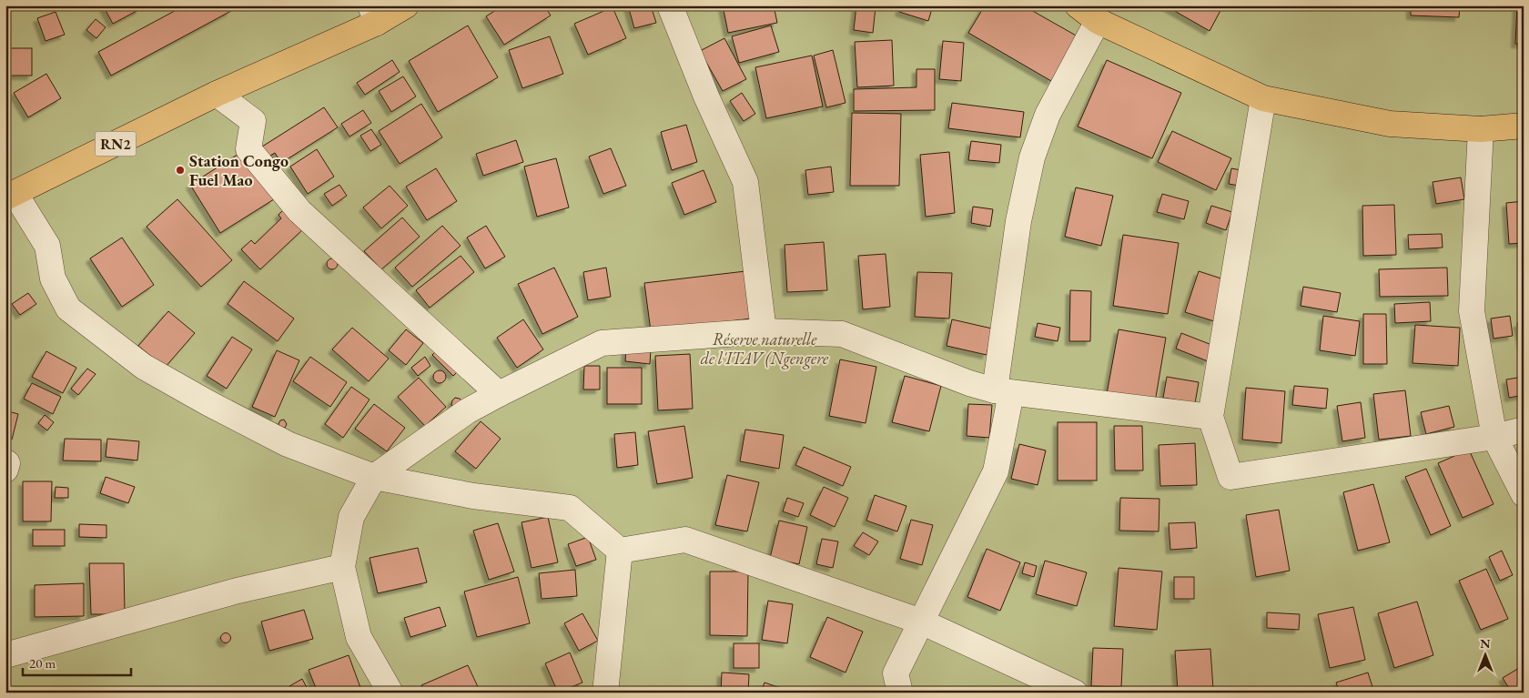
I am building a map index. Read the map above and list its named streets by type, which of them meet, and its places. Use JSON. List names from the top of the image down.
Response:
{
  "streets": {
    "main road": ["RN2"]
  },
  "parks": ["Réserve naturelle de l'ITAV (Ngengere"],
  "places": ["Station Congo Fuel Mao"],
  "scale_bar": "20 m",
  "north": "top"
}
